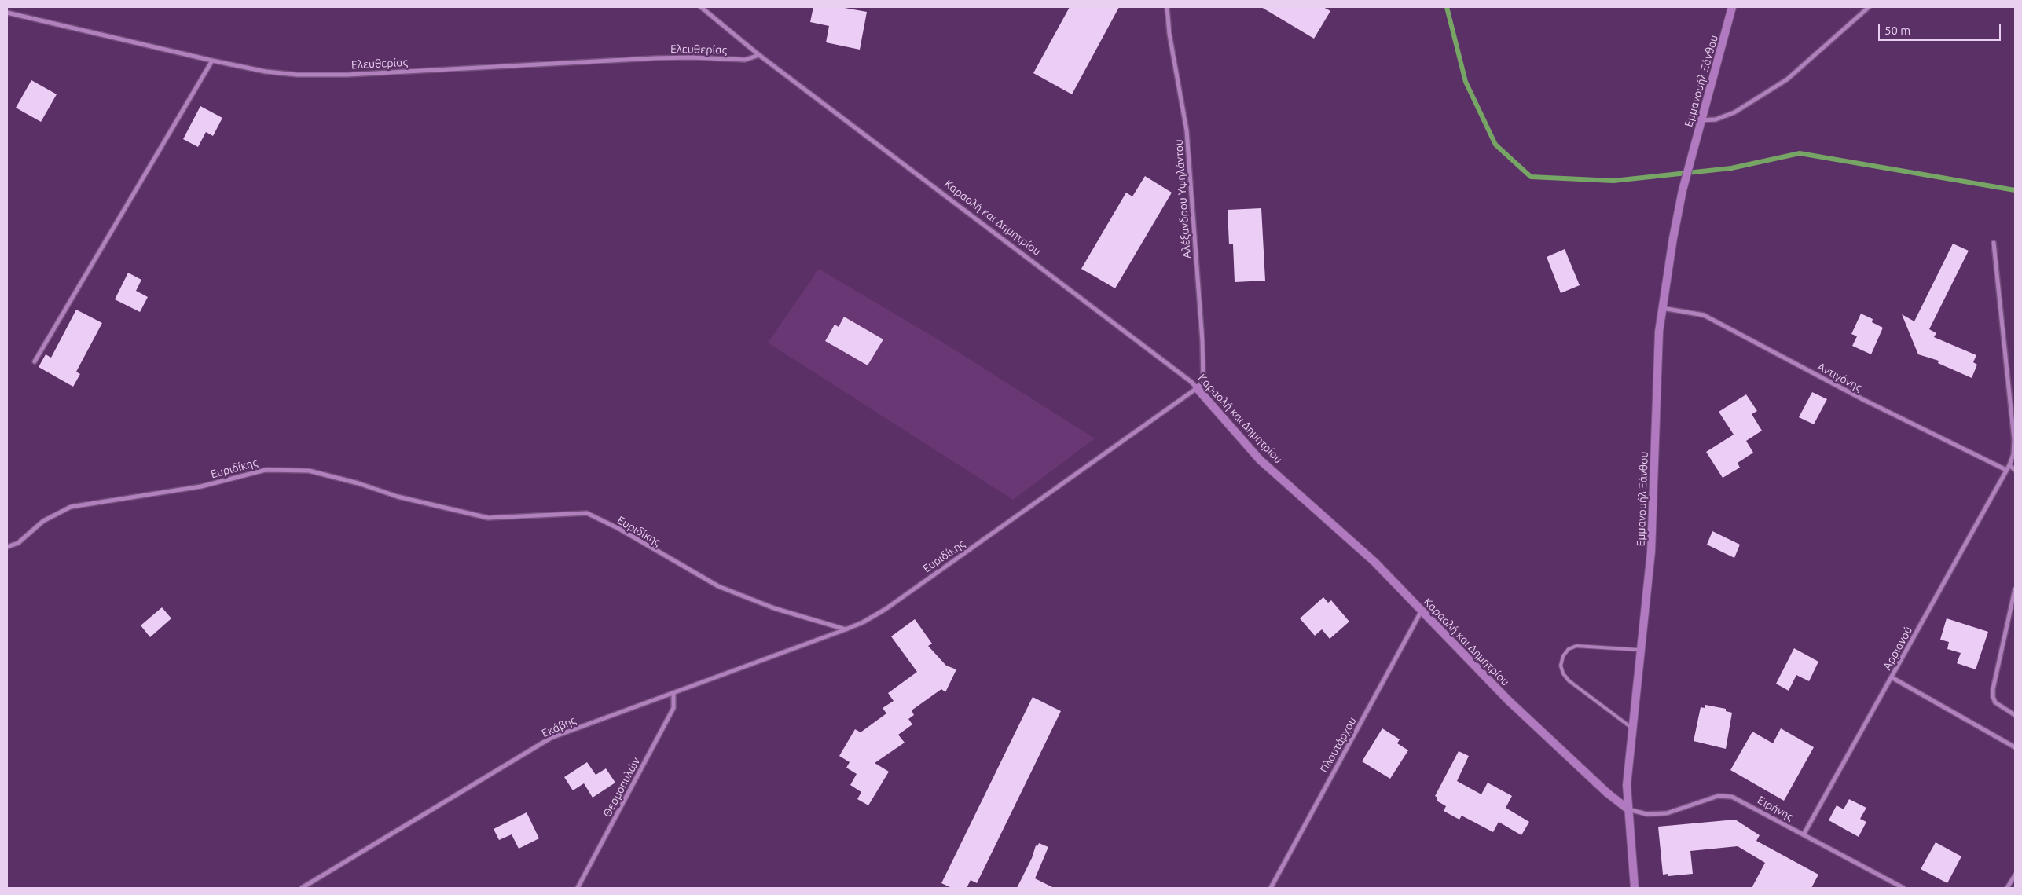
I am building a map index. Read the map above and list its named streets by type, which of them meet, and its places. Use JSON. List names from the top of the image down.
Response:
{
  "streets": {
    "street": [
      "Ελευθερίας",
      "Εμμανουήλ Ξάνθου",
      "Αλέξανδρου Υψηλάντου",
      "Καραολή και Δημητρίου",
      "Αντιγόνης",
      "Ευριδίκης",
      "Αρριανού",
      "Εκάβης",
      "Πλουτάρχου",
      "Θερμοπυλών",
      "Ειρήνης"
    ]
  },
  "crossings": [
    ["Ελευθερίας", "Καραολή και Δημητρίου"],
    ["Εμμανουήλ Ξάνθου", "Καραολή και Δημητρίου"],
    ["Εμμανουήλ Ξάνθου", "Αντιγόνης"],
    ["Εμμανουήλ Ξάνθου", "Ειρήνης"],
    ["Αλέξανδρου Υψηλάντου", "Καραολή και Δημητρίου"],
    ["Αλέξανδρου Υψηλάντου", "Ευριδίκης"],
    ["Καραολή και Δημητρίου", "Ευριδίκης"],
    ["Καραολή και Δημητρίου", "Πλουτάρχου"],
    ["Καραολή και Δημητρίου", "Ειρήνης"],
    ["Αντιγόνης", "Αρριανού"],
    ["Ευριδίκης", "Εκάβης"],
    ["Αρριανού", "Ειρήνης"],
    ["Εκάβης", "Θερμοπυλών"]
  ],
  "scale_bar": "50 m"
}
